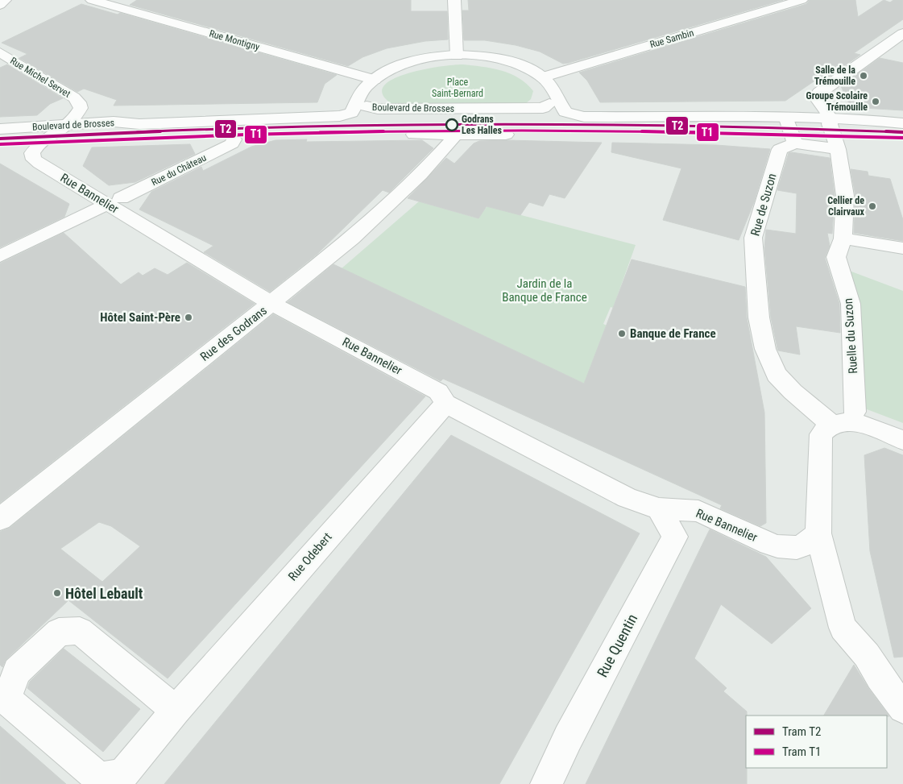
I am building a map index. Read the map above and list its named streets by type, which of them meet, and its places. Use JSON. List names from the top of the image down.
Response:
{
  "streets": {
    "street": [
      "Rue Sambin",
      "Rue Montigny",
      "Rue Michel Servet",
      "Boulevard de Brosses",
      "Rue du Château",
      "Rue Bannelier",
      "Rue de Suzon",
      "Rue des Godrans",
      "Ruelle du Suzon",
      "Rue Odebert",
      "Rue Quentin"
    ]
  },
  "crossings": [
    ["Rue Montigny", "Boulevard de Brosses"],
    ["Rue Michel Servet", "Boulevard de Brosses"],
    ["Rue Michel Servet", "Rue Bannelier"],
    ["Boulevard de Brosses", "Rue Bannelier"],
    ["Rue du Château", "Rue Bannelier"],
    ["Rue Bannelier", "Rue des Godrans"],
    ["Rue Bannelier", "Rue Odebert"],
    ["Rue Bannelier", "Rue Quentin"],
    ["Rue de Suzon", "Ruelle du Suzon"]
  ],
  "parks": ["Place Saint-Bernard", "Jardin de la Banque de France"],
  "places": [
    "Salle de la Trémouille",
    "Groupe Scolaire Trémouille",
    "Godrans Les Halles",
    "Cellier de Clairvaux",
    "Hôtel Saint-Père",
    "Banque de France",
    "Hôtel Lebault"
  ],
  "lines": ["tram line T2", "tram line T1"],
  "legend": ["Tram T2", "Tram T1"]
}
